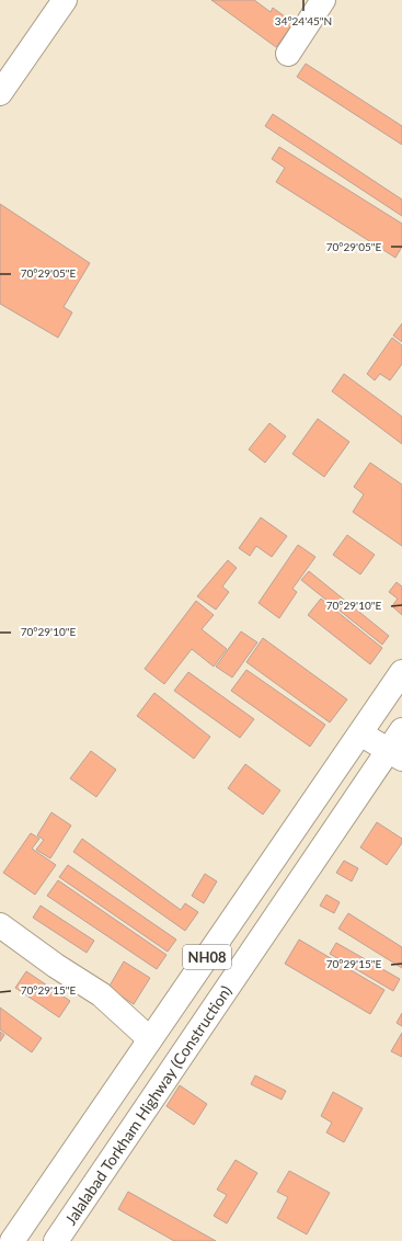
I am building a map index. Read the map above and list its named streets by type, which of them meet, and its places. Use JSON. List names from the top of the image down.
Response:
{
  "streets": {
    "main road": ["NH08", "Jalalabad Torkham Highway (Construction)"]
  },
  "coordinates": [
    "34°24'45\"N",
    "70°29'05\"E",
    "70°29'10\"E",
    "70°29'15\"E"
  ]
}
